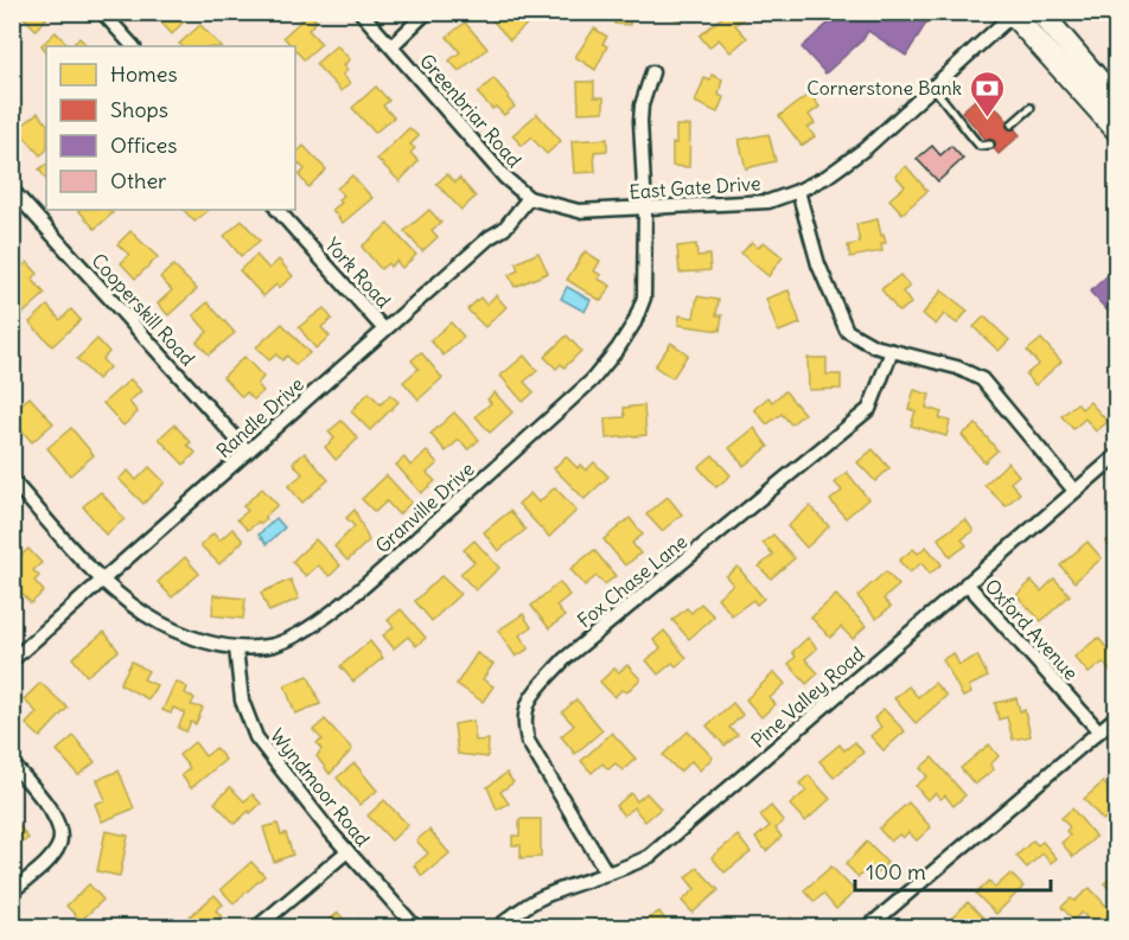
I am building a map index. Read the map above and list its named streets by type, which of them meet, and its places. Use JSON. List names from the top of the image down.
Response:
{
  "streets": {
    "street": [
      "Greenbriar Road",
      "East Gate Drive",
      "York Road",
      "Cooperskill Road",
      "Randle Drive",
      "Granville Drive",
      "Fox Chase Lane",
      "Oxford Avenue",
      "Pine Valley Road",
      "Wyndmoor Road"
    ]
  },
  "crossings": [
    ["Greenbriar Road", "East Gate Drive"],
    ["Greenbriar Road", "Randle Drive"],
    ["East Gate Drive", "Randle Drive"],
    ["East Gate Drive", "Granville Drive"],
    ["York Road", "Randle Drive"],
    ["Cooperskill Road", "Randle Drive"],
    ["Randle Drive", "Granville Drive"],
    ["Granville Drive", "Wyndmoor Road"],
    ["Fox Chase Lane", "Pine Valley Road"],
    ["Oxford Avenue", "Pine Valley Road"]
  ],
  "places": {
    "bank": ["Cornerstone Bank"]
  },
  "legend": [
    "Homes",
    "Shops",
    "Offices",
    "Other"
  ],
  "scale_bar": "100 m"
}
